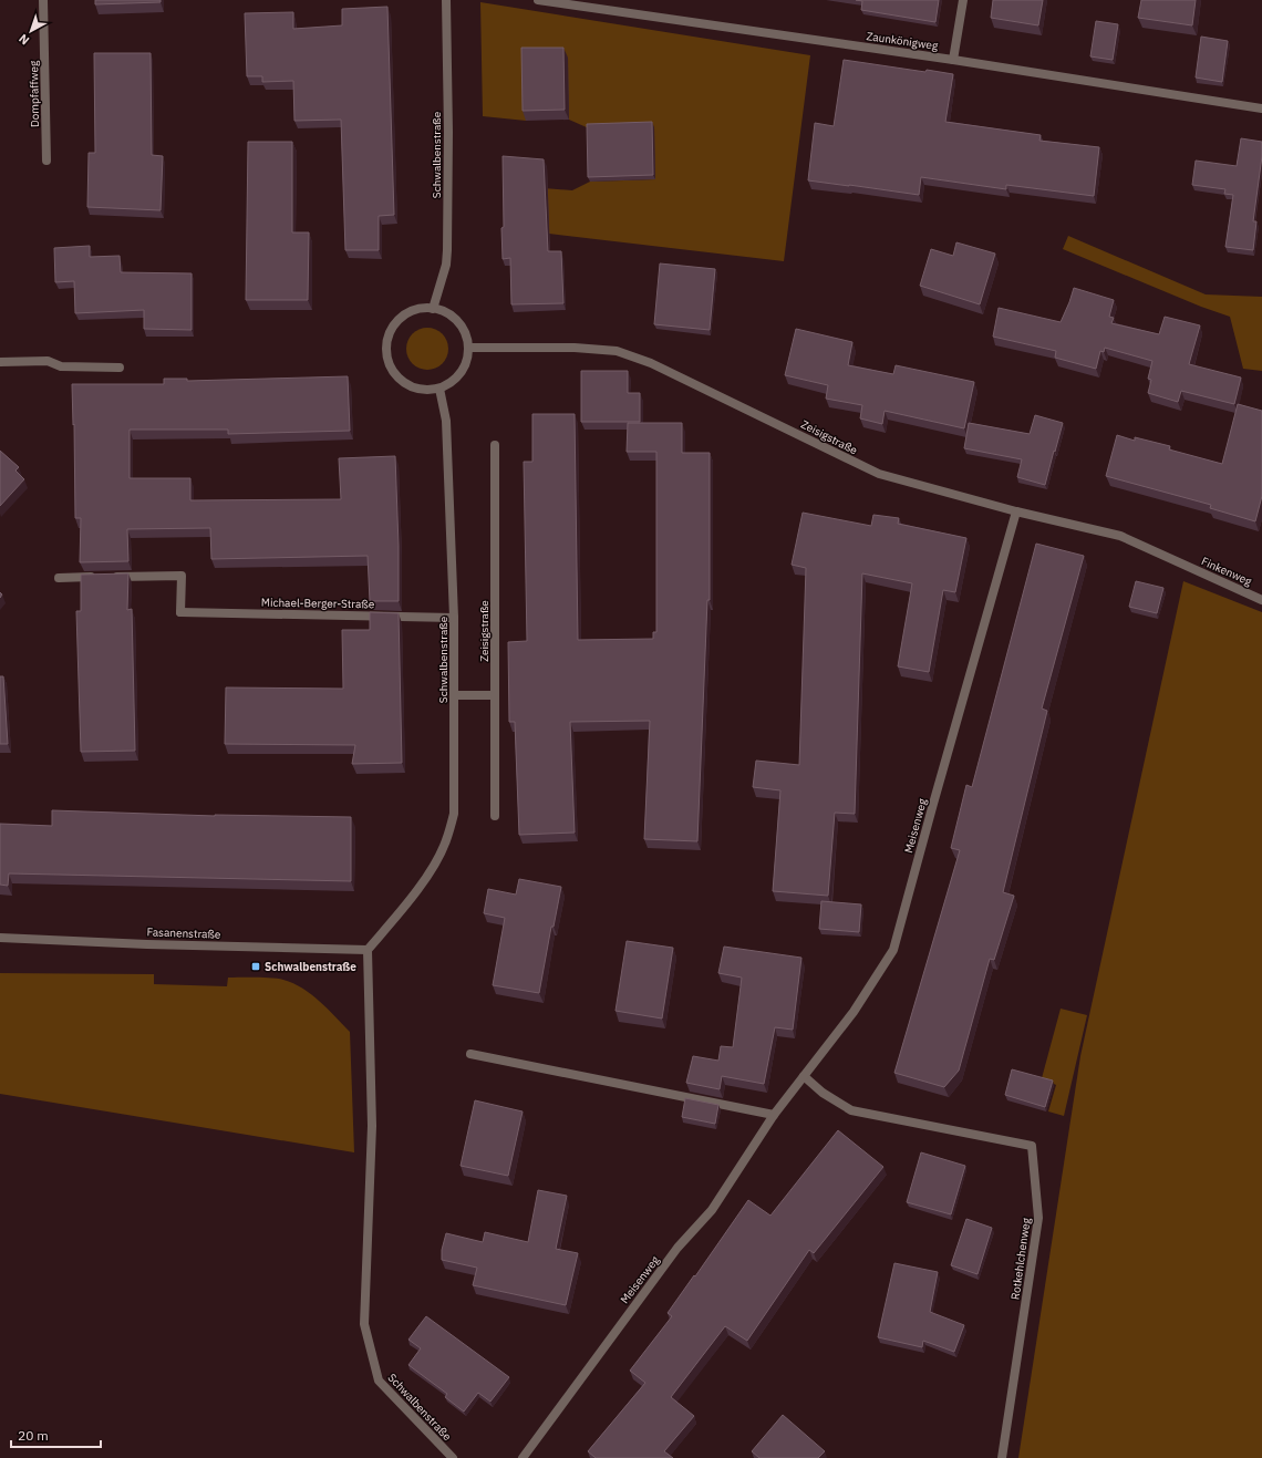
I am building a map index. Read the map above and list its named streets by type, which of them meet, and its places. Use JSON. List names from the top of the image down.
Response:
{
  "streets": {
    "street": [
      "Zaunkönigweg",
      "Dompfaffweg",
      "Schwalbenstraße",
      "Zeisigstraße",
      "Finkenweg",
      "Michael-Berger-Straße",
      "Meisenweg",
      "Fasanenstraße",
      "Rotkehlchenweg"
    ]
  },
  "crossings": [
    ["Schwalbenstraße", "Zeisigstraße"],
    ["Schwalbenstraße", "Michael-Berger-Straße"],
    ["Schwalbenstraße", "Fasanenstraße"],
    ["Zeisigstraße", "Finkenweg"],
    ["Zeisigstraße", "Meisenweg"],
    ["Meisenweg", "Rotkehlchenweg"]
  ],
  "places": {
    "transit": ["Schwalbenstraße"]
  },
  "scale_bar": "20 m",
  "north": "bottom left"
}
